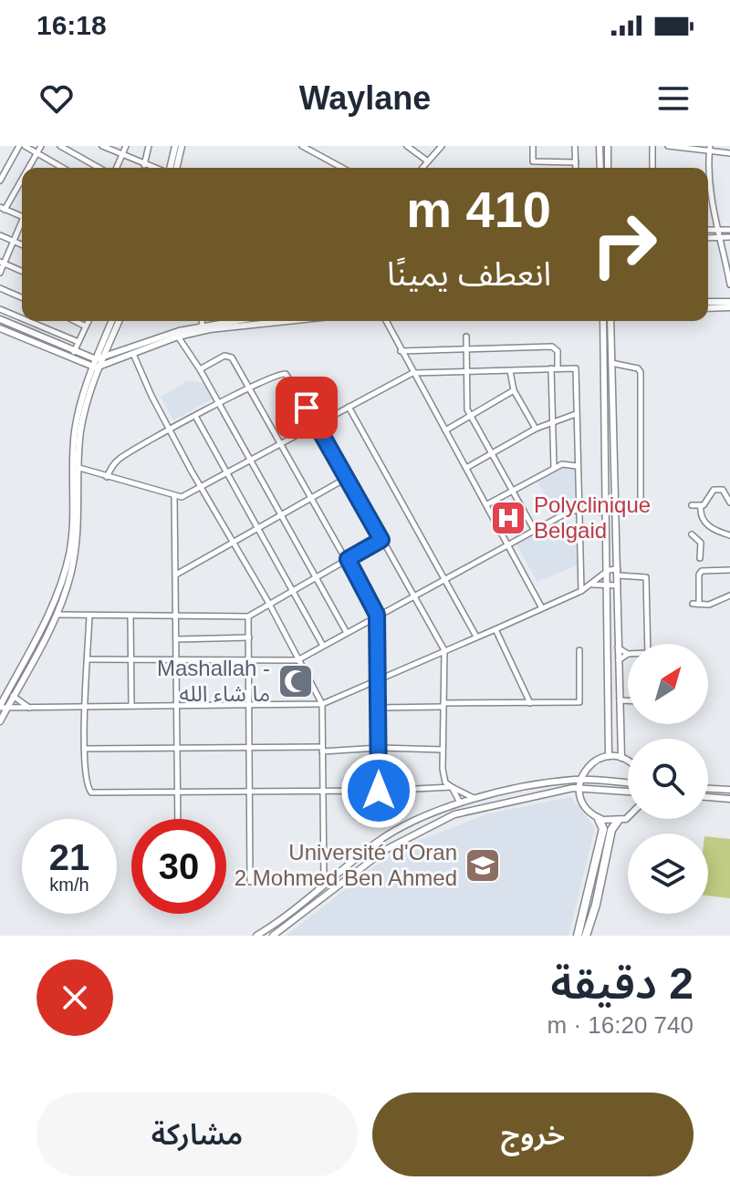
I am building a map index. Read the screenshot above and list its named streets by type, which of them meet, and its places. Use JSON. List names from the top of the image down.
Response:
{
  "places": {
    "hospital": ["Polyclinique Belgaid"],
    "mosque": ["Mashallah - ما شاء الله"],
    "school or university": ["Université d'Oran 2 Mohmed Ben Ahmed"]
  },
  "north": "top right",
  "page": {
    "status": "16:18",
    "header": "Waylane",
    "turn": ["410 m", "انعطف يمينًا"],
    "speed": "21 km/h",
    "limit": "30",
    "heading": ["2 دقيقة", "740 m · 16:20"],
    "buttons": ["خروج", "مشاركة"]
  }
}
